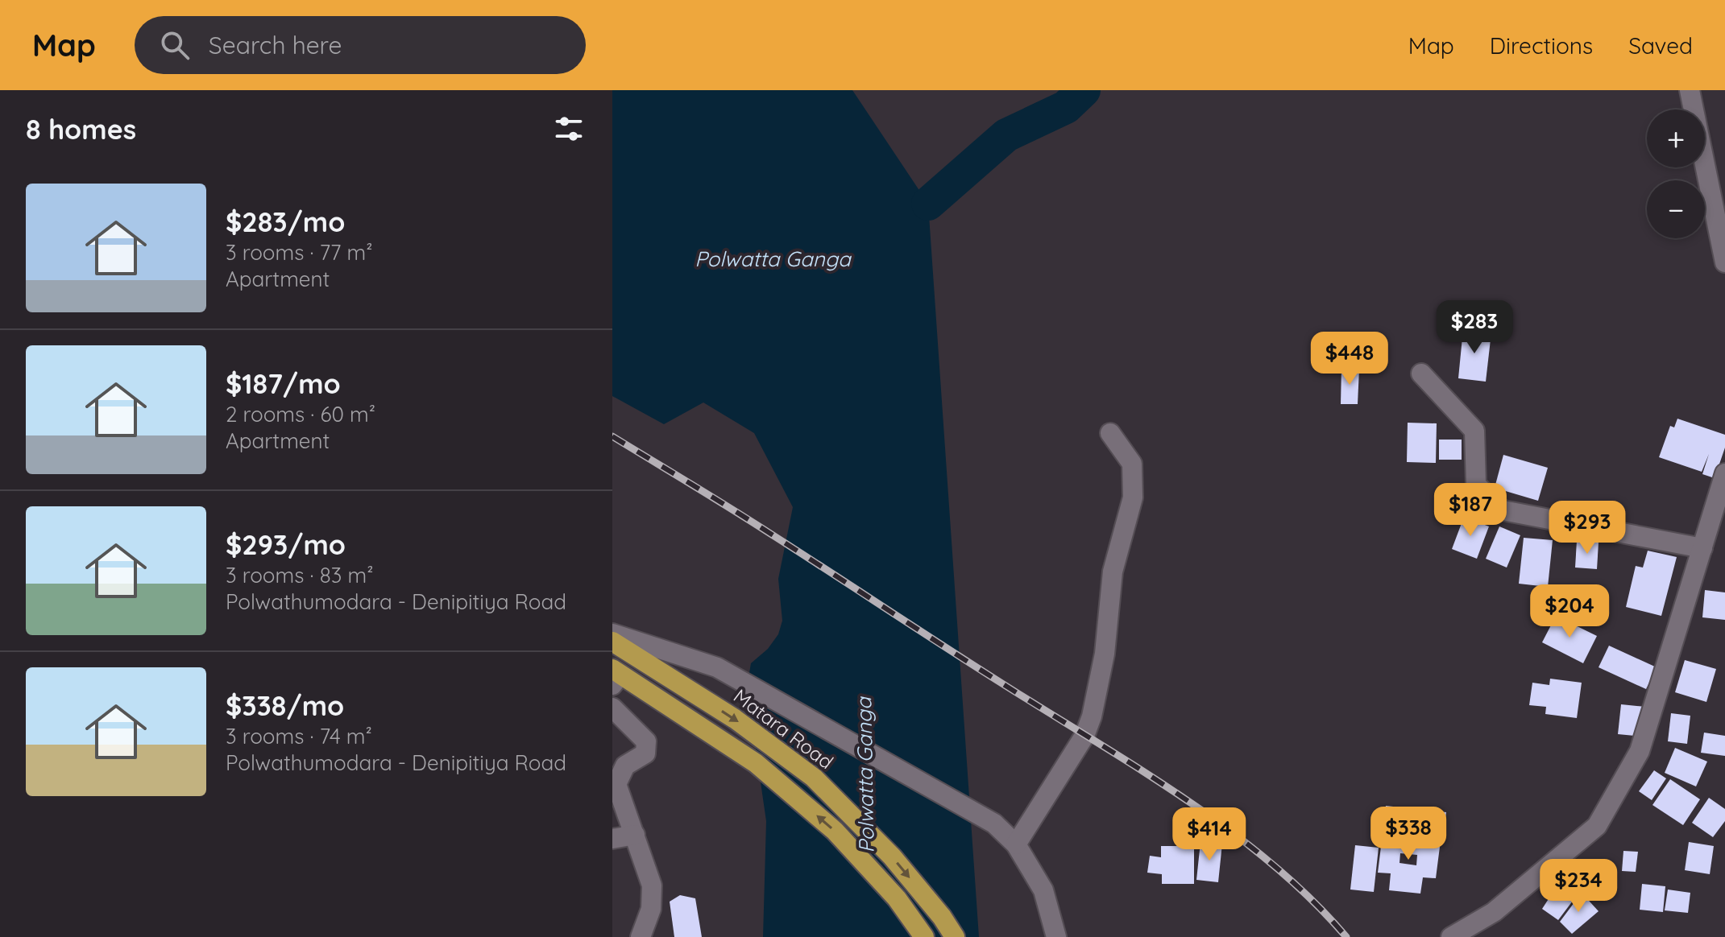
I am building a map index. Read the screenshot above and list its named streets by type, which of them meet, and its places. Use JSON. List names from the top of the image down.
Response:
{
  "streets": {
    "highway": ["Matara Road"]
  },
  "water": ["Polwatta Ganga"],
  "page": {
    "header": "Map",
    "search": "Search here",
    "nav": ["Map", "Directions", "Saved"],
    "heading": "8 homes",
    "map_buttons": ["+", "−"],
    "list": [
      {
        "name": "$283/mo",
        "note": "3 rooms · 77 m² · Apartment"
      },
      {
        "name": "$187/mo",
        "note": "2 rooms · 60 m² · Apartment"
      },
      {
        "name": "$293/mo",
        "note": "3 rooms · 83 m² · Polwathumodara - Denipitiya Road"
      },
      {
        "name": "$338/mo",
        "note": "3 rooms · 74 m² · Polwathumodara - Denipitiya Road"
      }
    ],
    "price": [
      "$283",
      "$448",
      "$187",
      "$293",
      "$204",
      "$338",
      "$414",
      "$234"
    ]
  }
}
